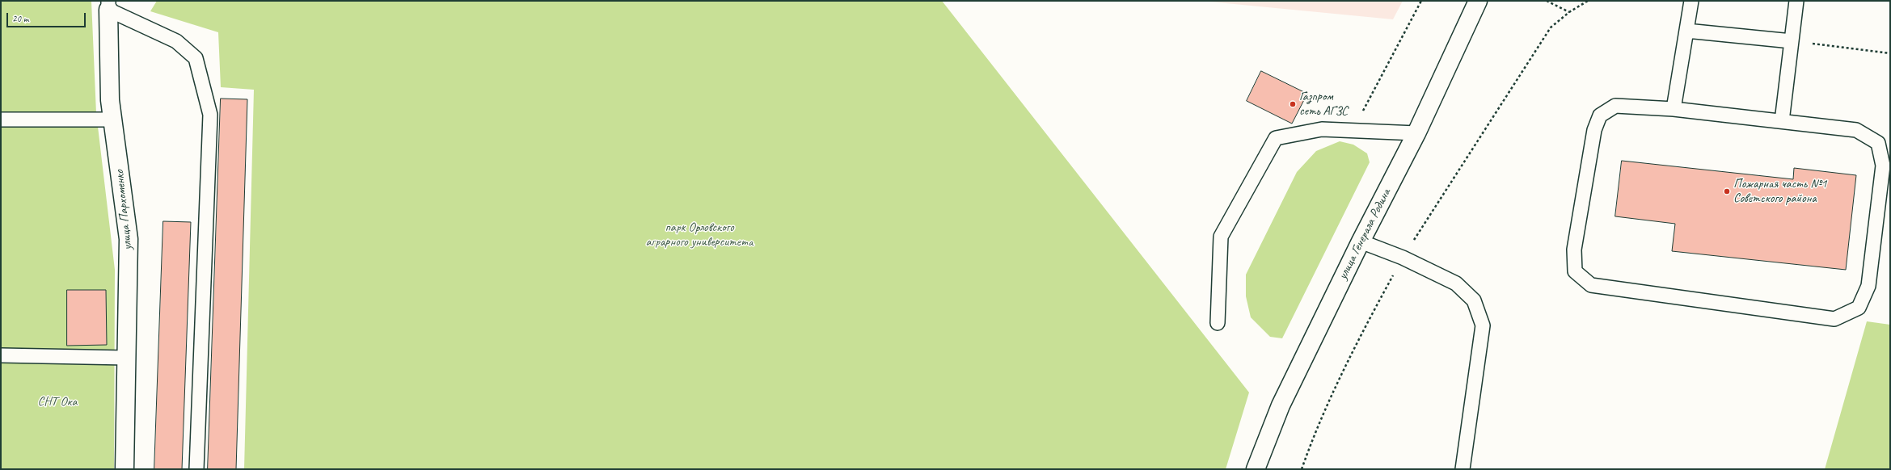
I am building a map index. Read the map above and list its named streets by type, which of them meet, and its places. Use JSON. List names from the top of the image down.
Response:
{
  "streets": {
    "main road": ["улица Пархоменко", "улица Генерала Родина"]
  },
  "parks": ["парк Орловского аграрного университета", "СНТ Ока"],
  "places": ["Газпром сеть АГЗС", "Пожарная часть №1 Советского района"],
  "scale_bar": "20 m"
}
